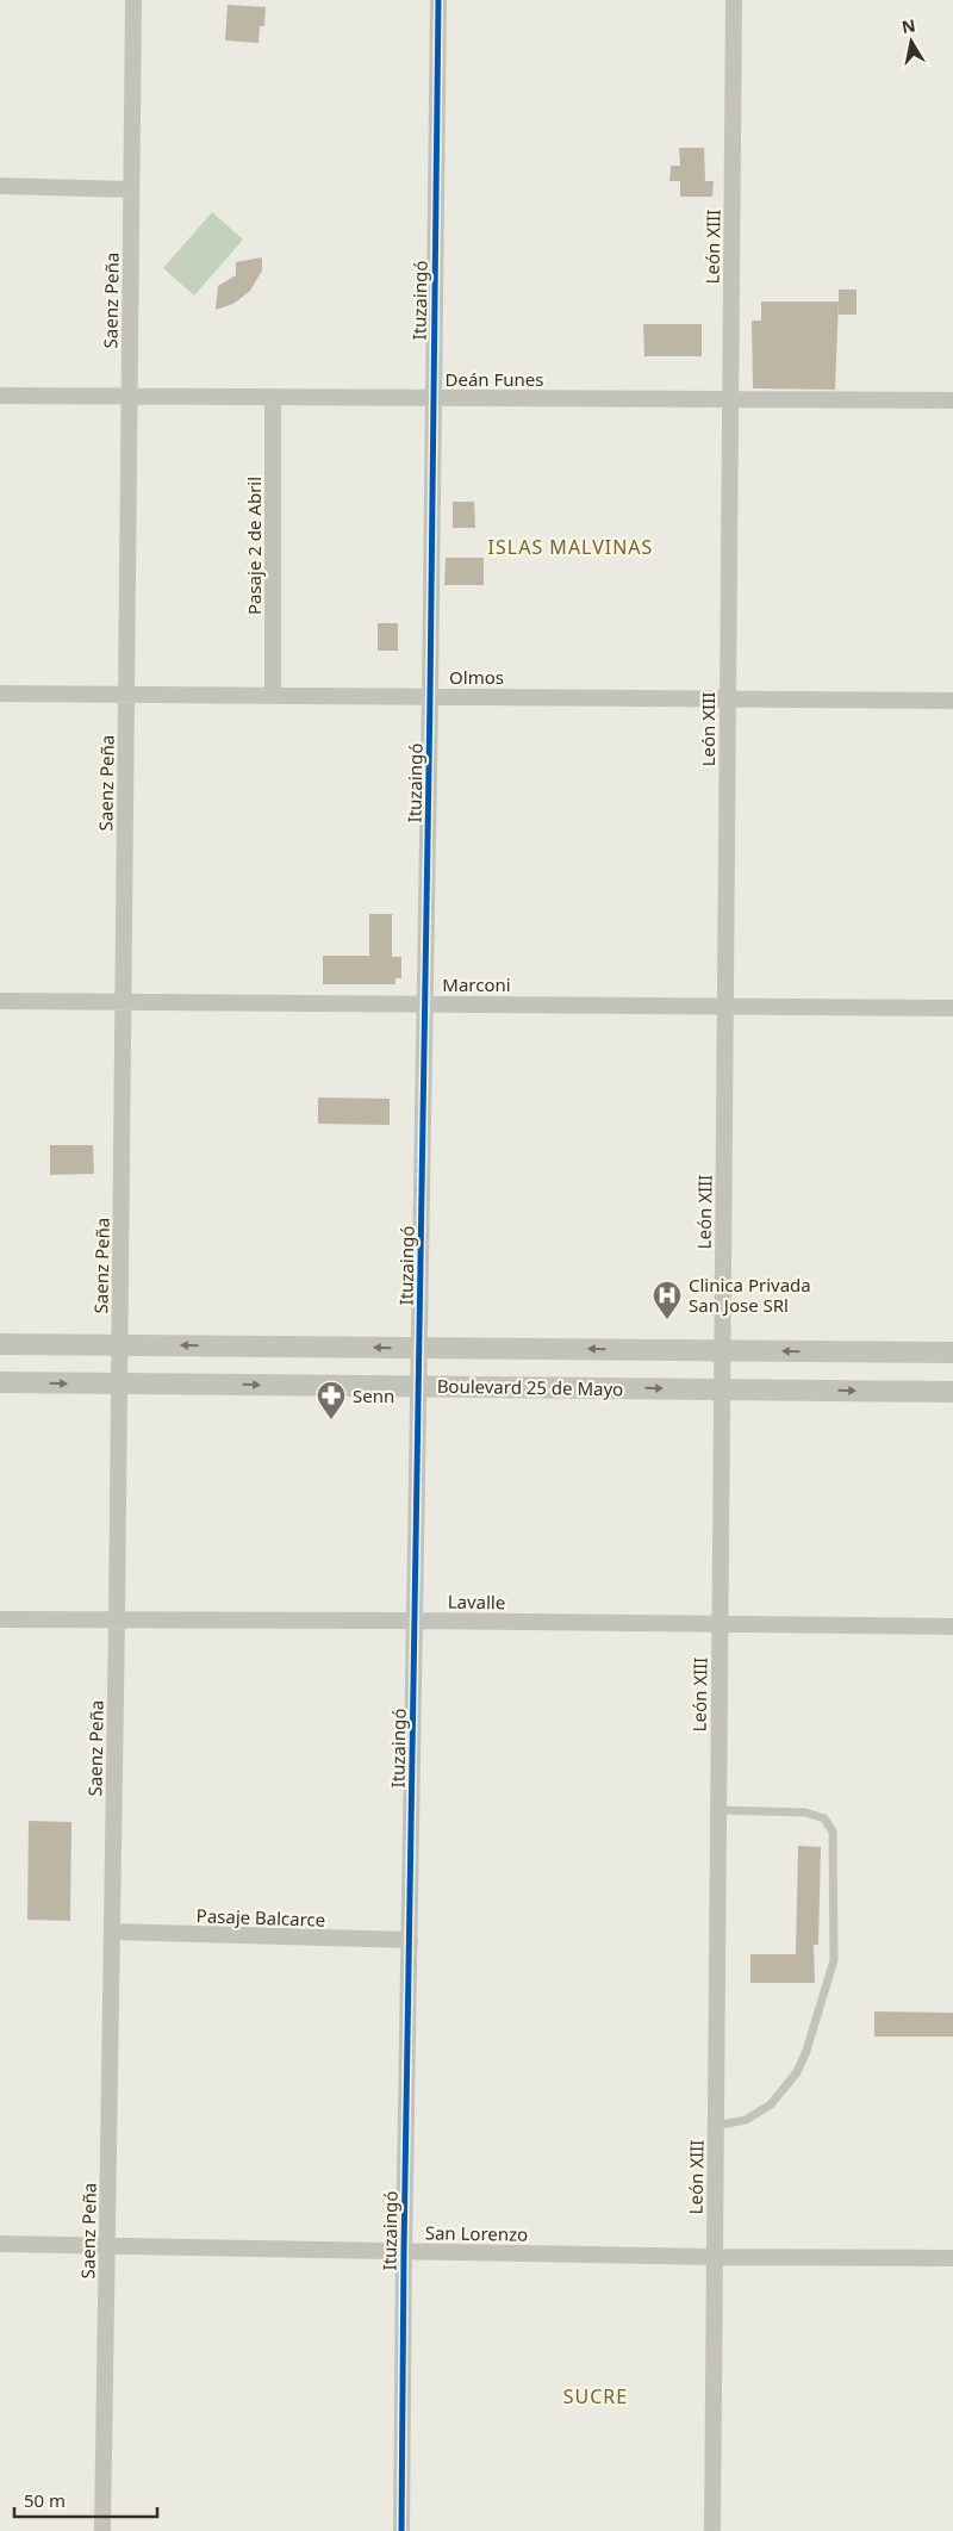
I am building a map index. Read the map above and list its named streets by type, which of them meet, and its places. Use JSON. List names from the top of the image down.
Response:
{
  "streets": {
    "street": [
      "León XIII",
      "Saenz Peña",
      "Ituzaingó",
      "Deán Funes",
      "Pasaje 2 de Abril",
      "Olmos",
      "Marconi",
      "Boulevard 25 de Mayo",
      "Lavalle",
      "Pasaje Balcarce",
      "San Lorenzo"
    ]
  },
  "crossings": [
    ["León XIII", "Deán Funes"],
    ["León XIII", "Olmos"],
    ["León XIII", "Marconi"],
    ["León XIII", "Boulevard 25 de Mayo"],
    ["León XIII", "Lavalle"],
    ["León XIII", "San Lorenzo"],
    ["Saenz Peña", "Deán Funes"],
    ["Saenz Peña", "Olmos"],
    ["Saenz Peña", "Marconi"],
    ["Saenz Peña", "Boulevard 25 de Mayo"],
    ["Saenz Peña", "Lavalle"],
    ["Saenz Peña", "Pasaje Balcarce"],
    ["Saenz Peña", "San Lorenzo"],
    ["Ituzaingó", "Deán Funes"],
    ["Ituzaingó", "Olmos"],
    ["Ituzaingó", "Marconi"],
    ["Ituzaingó", "Boulevard 25 de Mayo"],
    ["Ituzaingó", "Lavalle"],
    ["Ituzaingó", "Pasaje Balcarce"],
    ["Ituzaingó", "San Lorenzo"],
    ["Deán Funes", "Pasaje 2 de Abril"],
    ["Pasaje 2 de Abril", "Olmos"]
  ],
  "districts": ["ISLAS MALVINAS", "SUCRE"],
  "places": {
    "hospital": ["Clinica Privada San Jose SRl"],
    "pharmacy": ["Senn"]
  },
  "scale_bar": "50 m",
  "north": "top"
}
